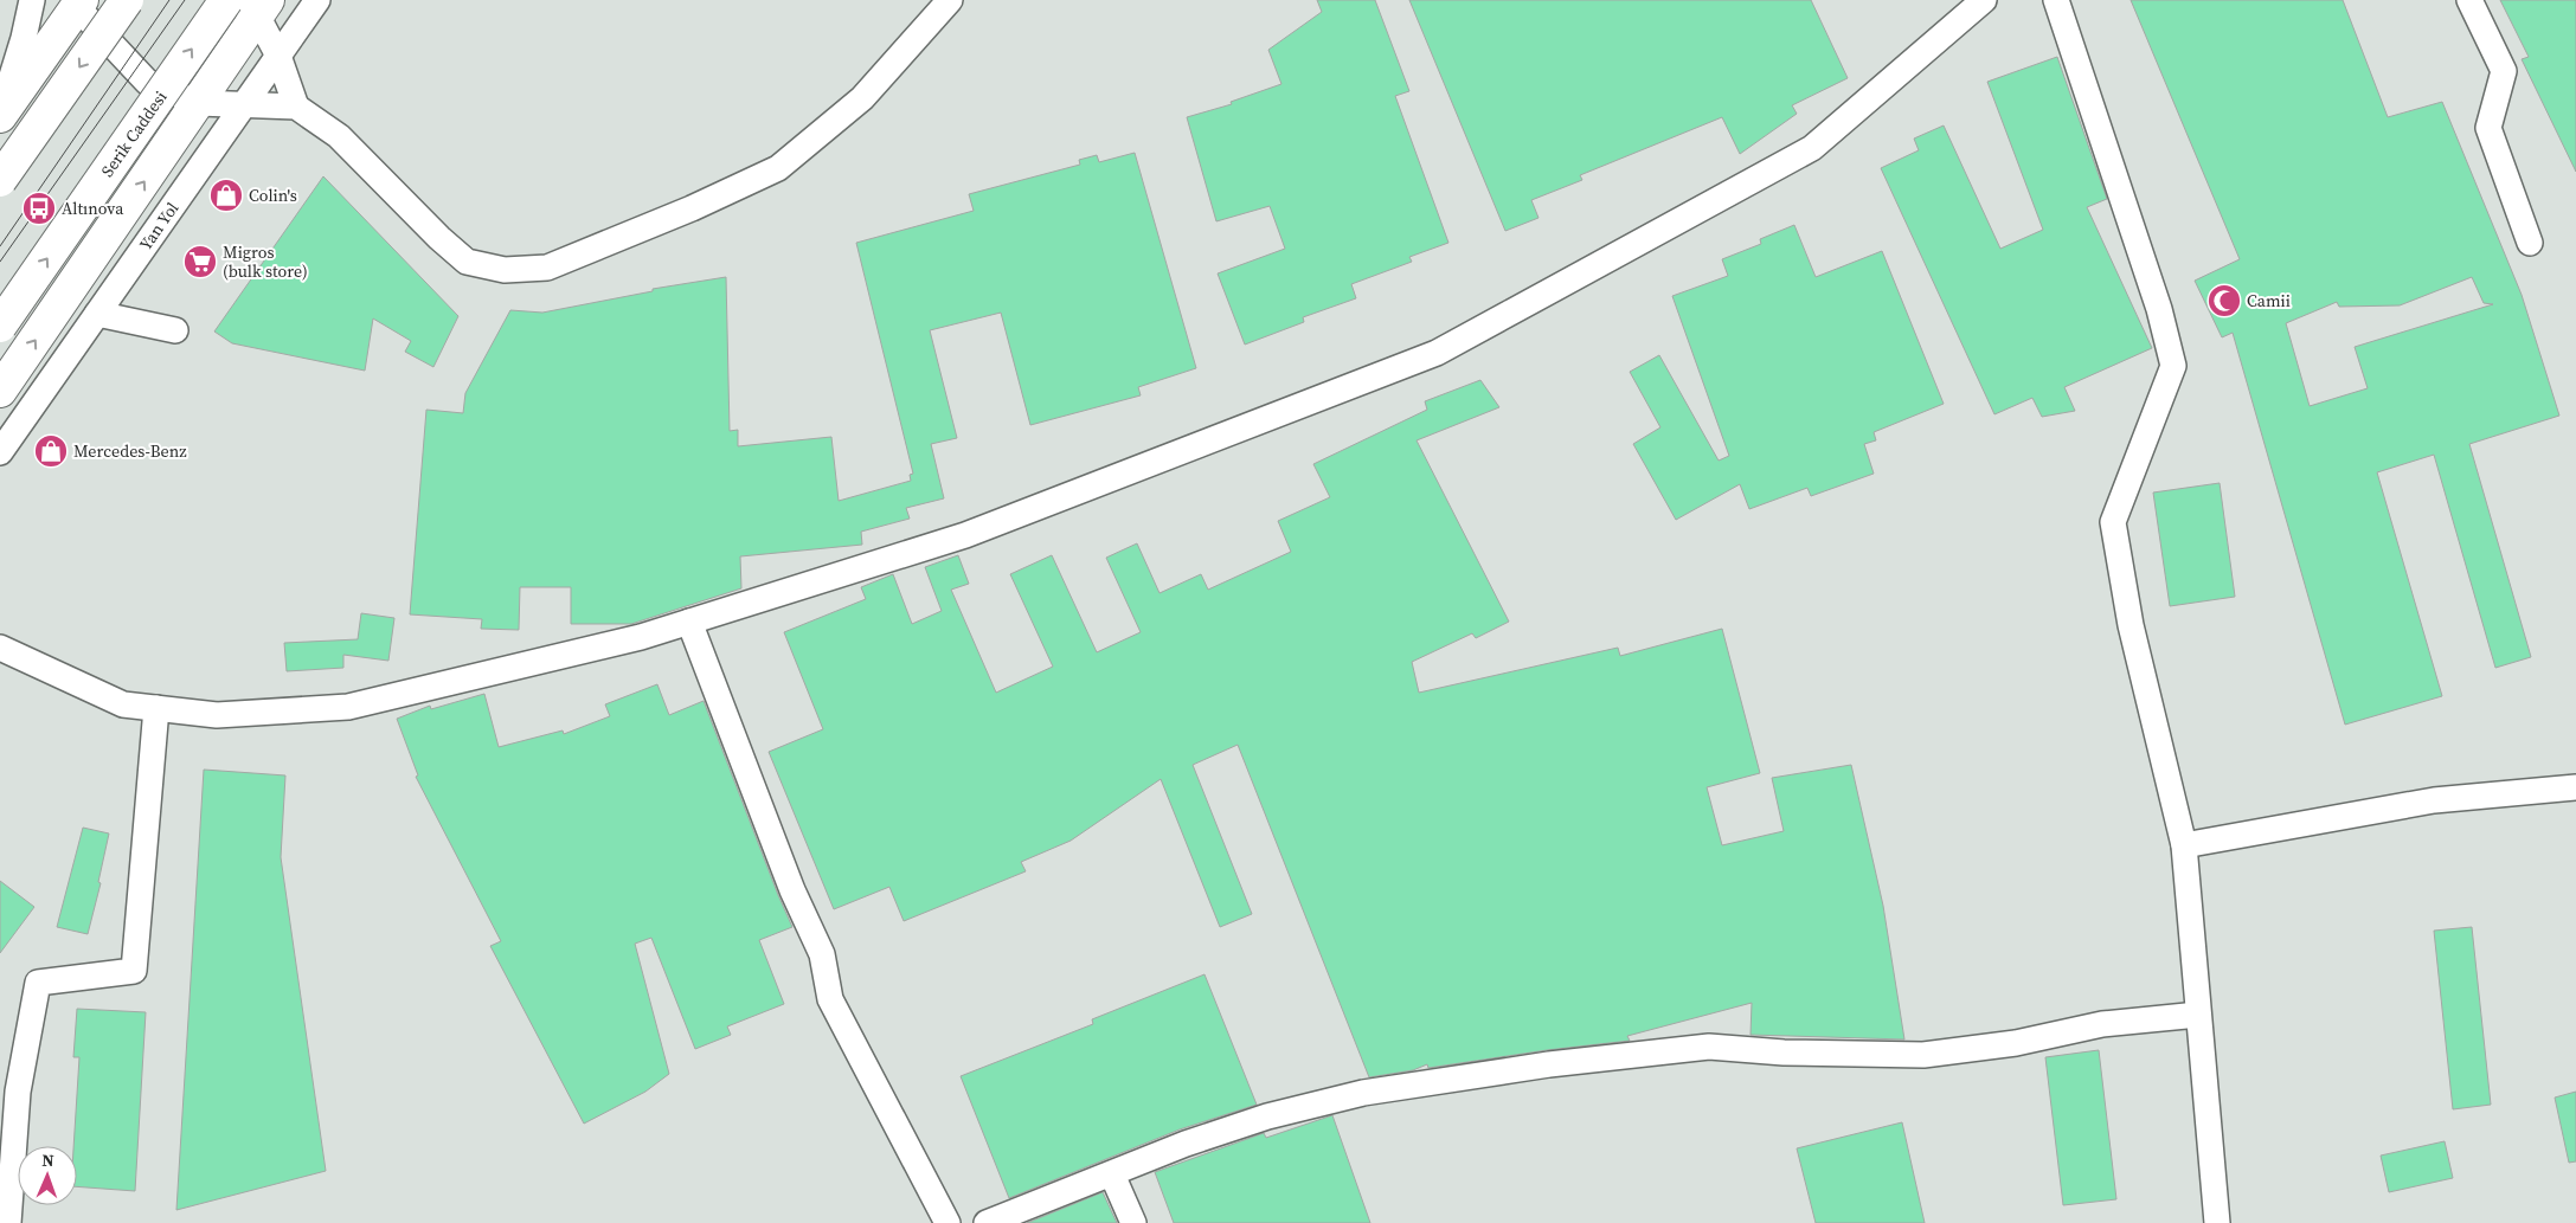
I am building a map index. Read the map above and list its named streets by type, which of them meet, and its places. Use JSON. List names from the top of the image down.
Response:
{
  "streets": {
    "highway": ["Serik Caddesi"],
    "street": ["Yan Yol"]
  },
  "places": {
    "shop": ["Colin's", "Mercedes-Benz"],
    "bus stop": ["Altınova"],
    "supermarket": ["Migros (bulk store)"],
    "mosque": ["Camii"]
  },
  "north": "top"
}
